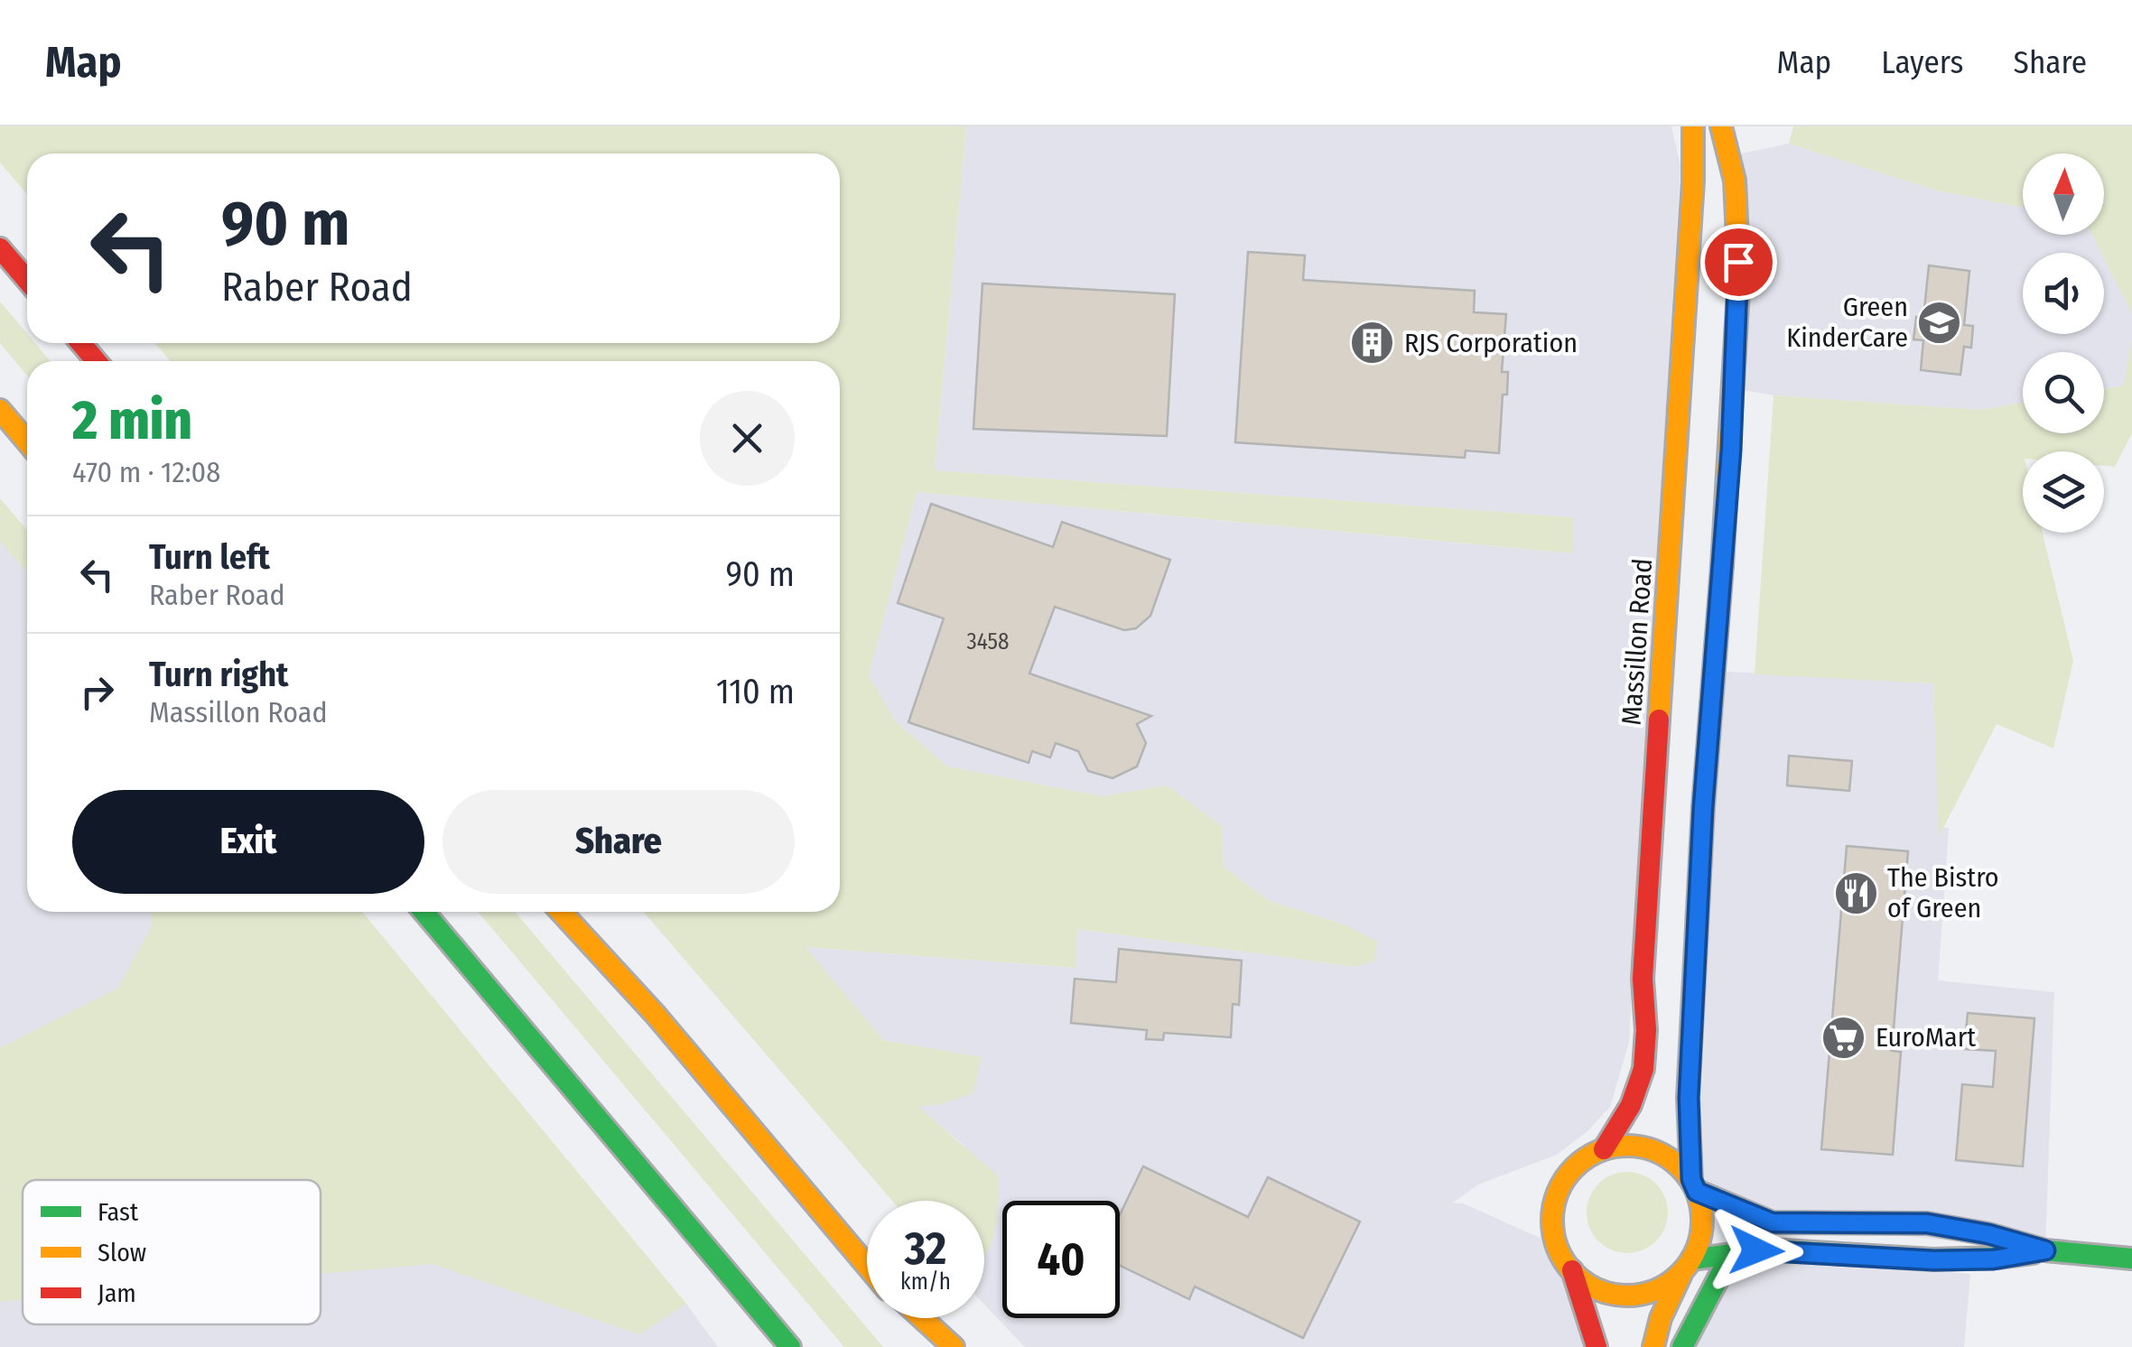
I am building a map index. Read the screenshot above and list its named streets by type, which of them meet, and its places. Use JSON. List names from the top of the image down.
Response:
{
  "streets": {
    "main road": ["Massillon Road"]
  },
  "places": {
    "school or university": ["Green KinderCare"],
    "building": ["RJS Corporation"],
    "restaurant": ["The Bistro of Green"],
    "supermarket": ["EuroMart"]
  },
  "house_numbers": ["3458"],
  "legend": ["Fast", "Slow", "Jam"],
  "north": "top",
  "page": {
    "header": "Map",
    "nav": ["Map", "Layers", "Share"],
    "turn": ["90 m", "Raber Road"],
    "heading": ["2 min", "470 m · 12:08"],
    "list": [
      {
        "name": "Turn left",
        "note": "Raber Road",
        "value": "90 m"
      },
      {
        "name": "Turn right",
        "note": "Massillon Road",
        "value": "110 m"
      }
    ],
    "buttons": ["Exit", "Share"],
    "speed": "32 km/h",
    "limit": "40"
  }
}
